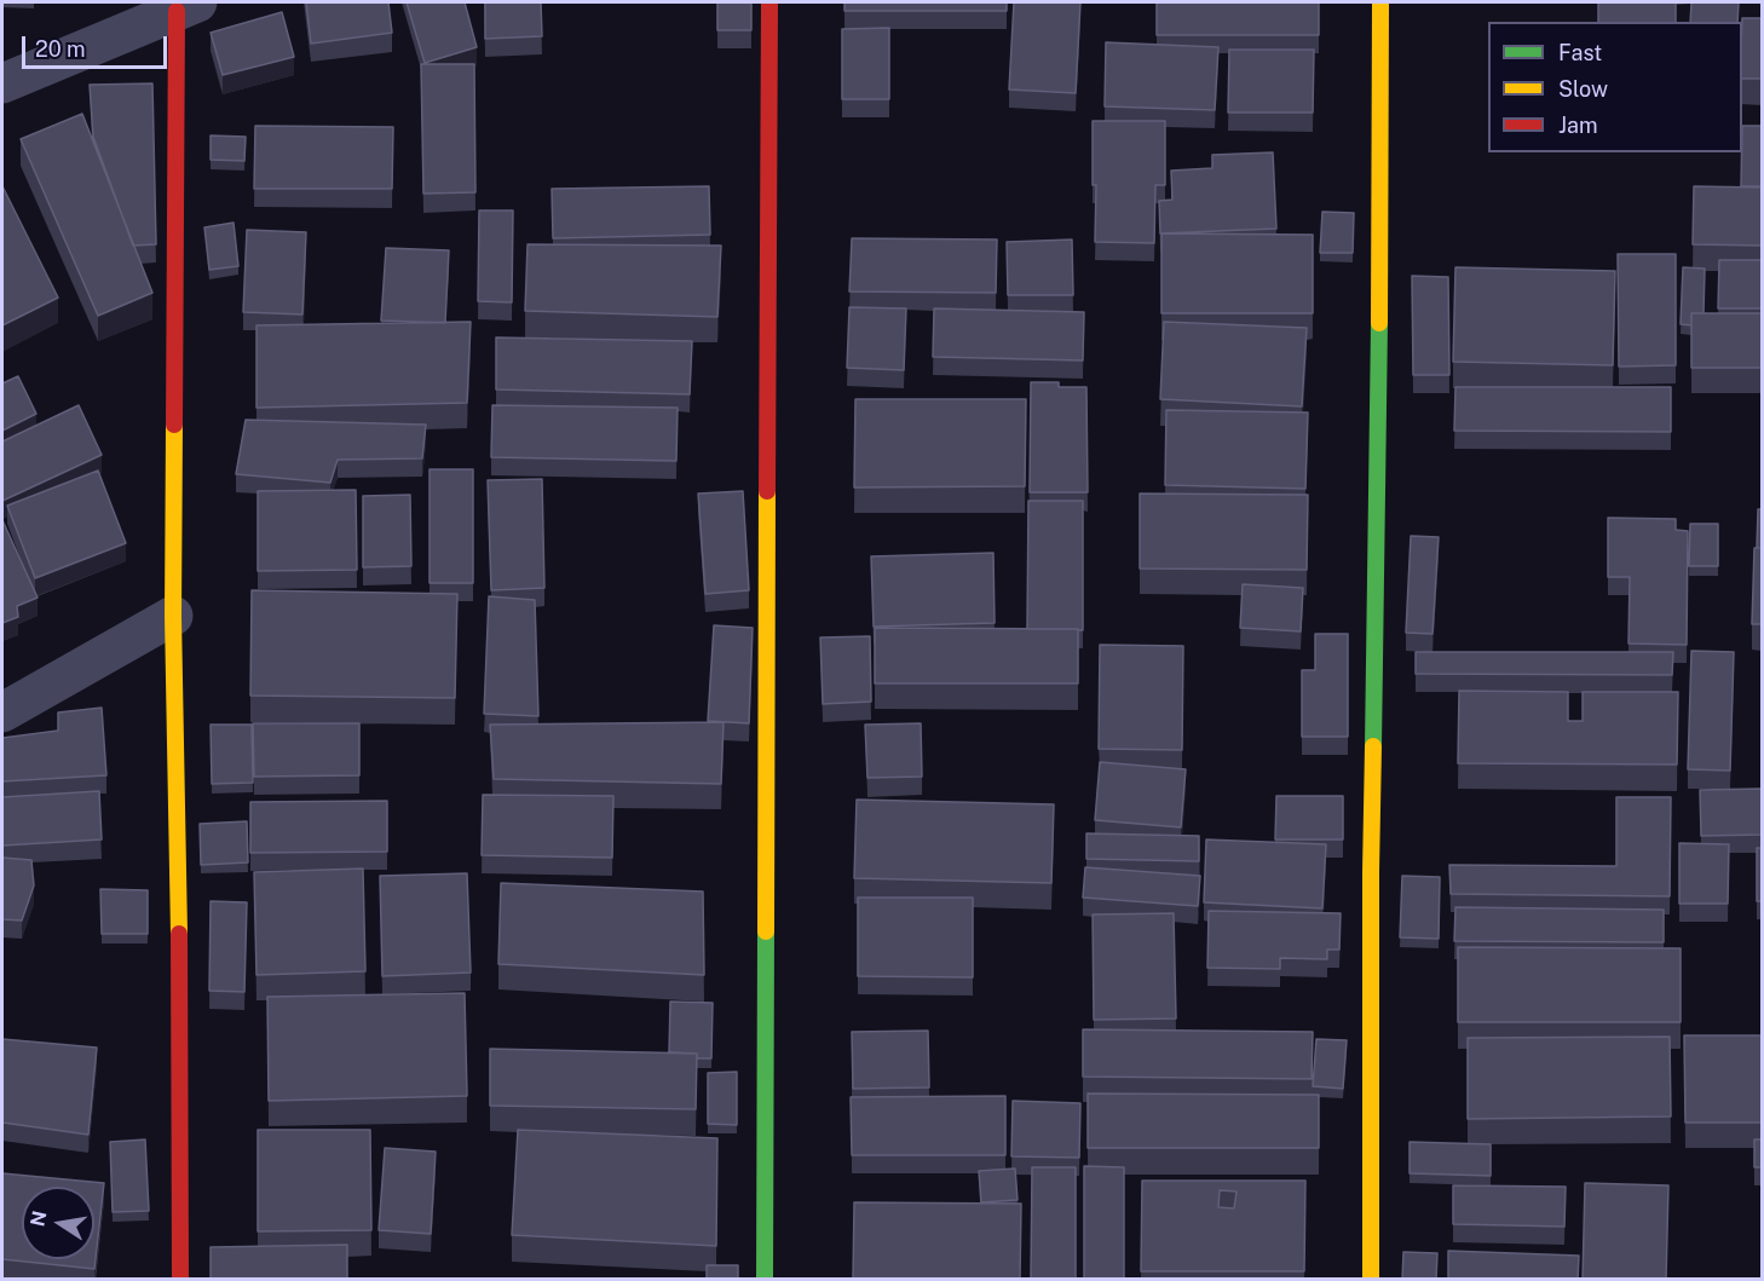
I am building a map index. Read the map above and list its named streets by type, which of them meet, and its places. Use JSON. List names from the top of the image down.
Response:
{
  "legend": ["Fast", "Slow", "Jam"],
  "scale_bar": "20 m",
  "north": "left"
}
